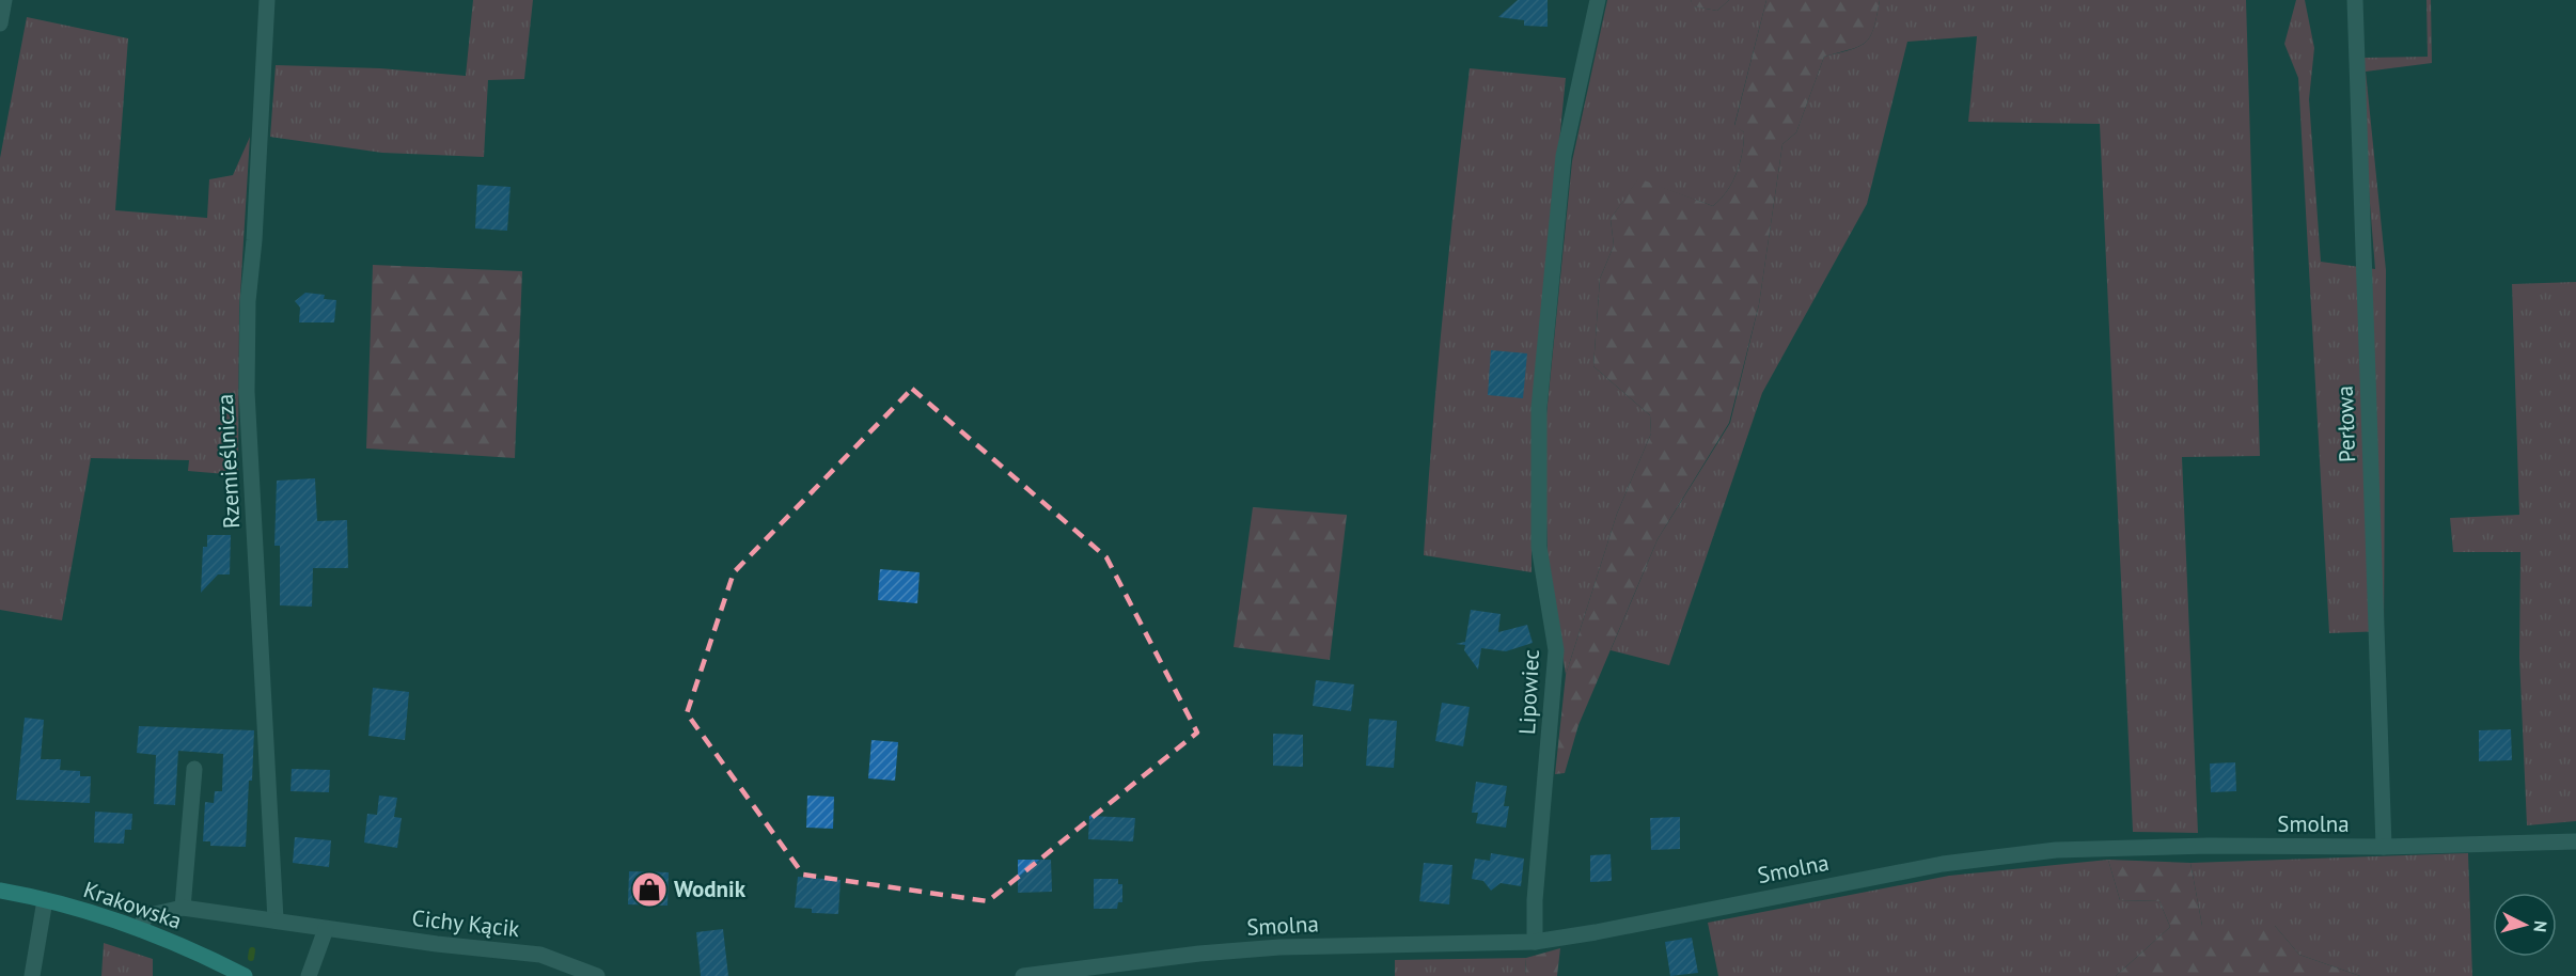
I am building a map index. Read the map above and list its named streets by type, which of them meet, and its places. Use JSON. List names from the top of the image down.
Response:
{
  "streets": {
    "main road": ["Krakowska"],
    "street": [
      "Perłowa",
      "Rzemieślnicza",
      "Lipowiec",
      "Smolna",
      "Cichy Kącik"
    ]
  },
  "crossings": [
    ["Perłowa", "Smolna"],
    ["Rzemieślnicza", "Cichy Kącik"],
    ["Lipowiec", "Smolna"],
    ["Krakowska", "Cichy Kącik"]
  ],
  "places": {
    "shop": ["Wodnik"]
  },
  "north": "right"
}
